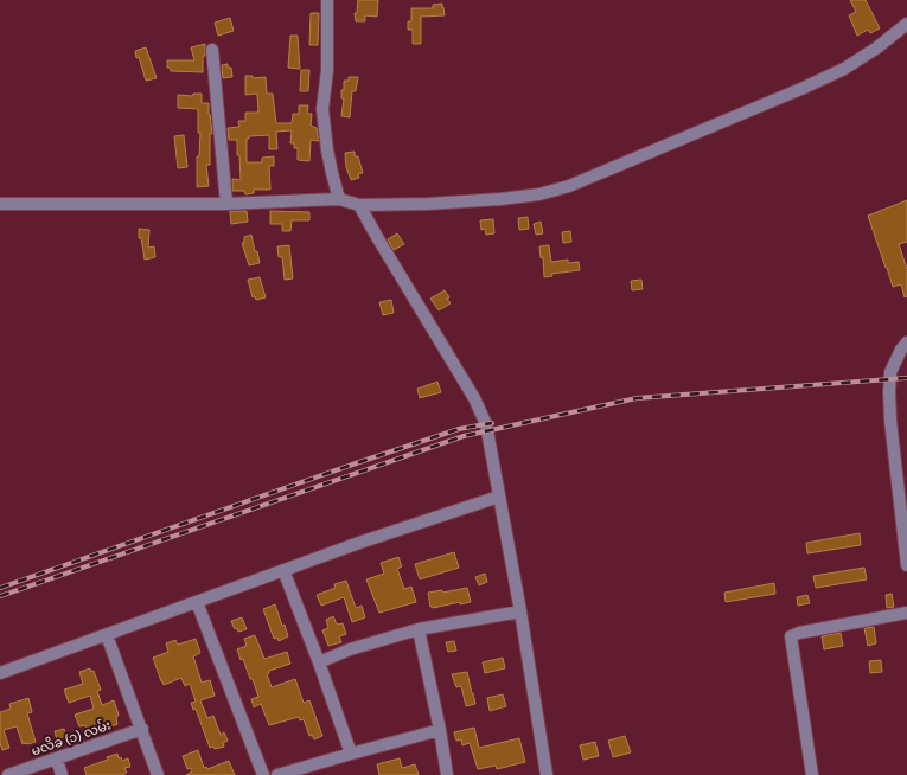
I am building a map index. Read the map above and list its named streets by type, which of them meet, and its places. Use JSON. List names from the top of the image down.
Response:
{
  "streets": {
    "street": ["မလိခ (၁) လမ်း"]
  }
}
